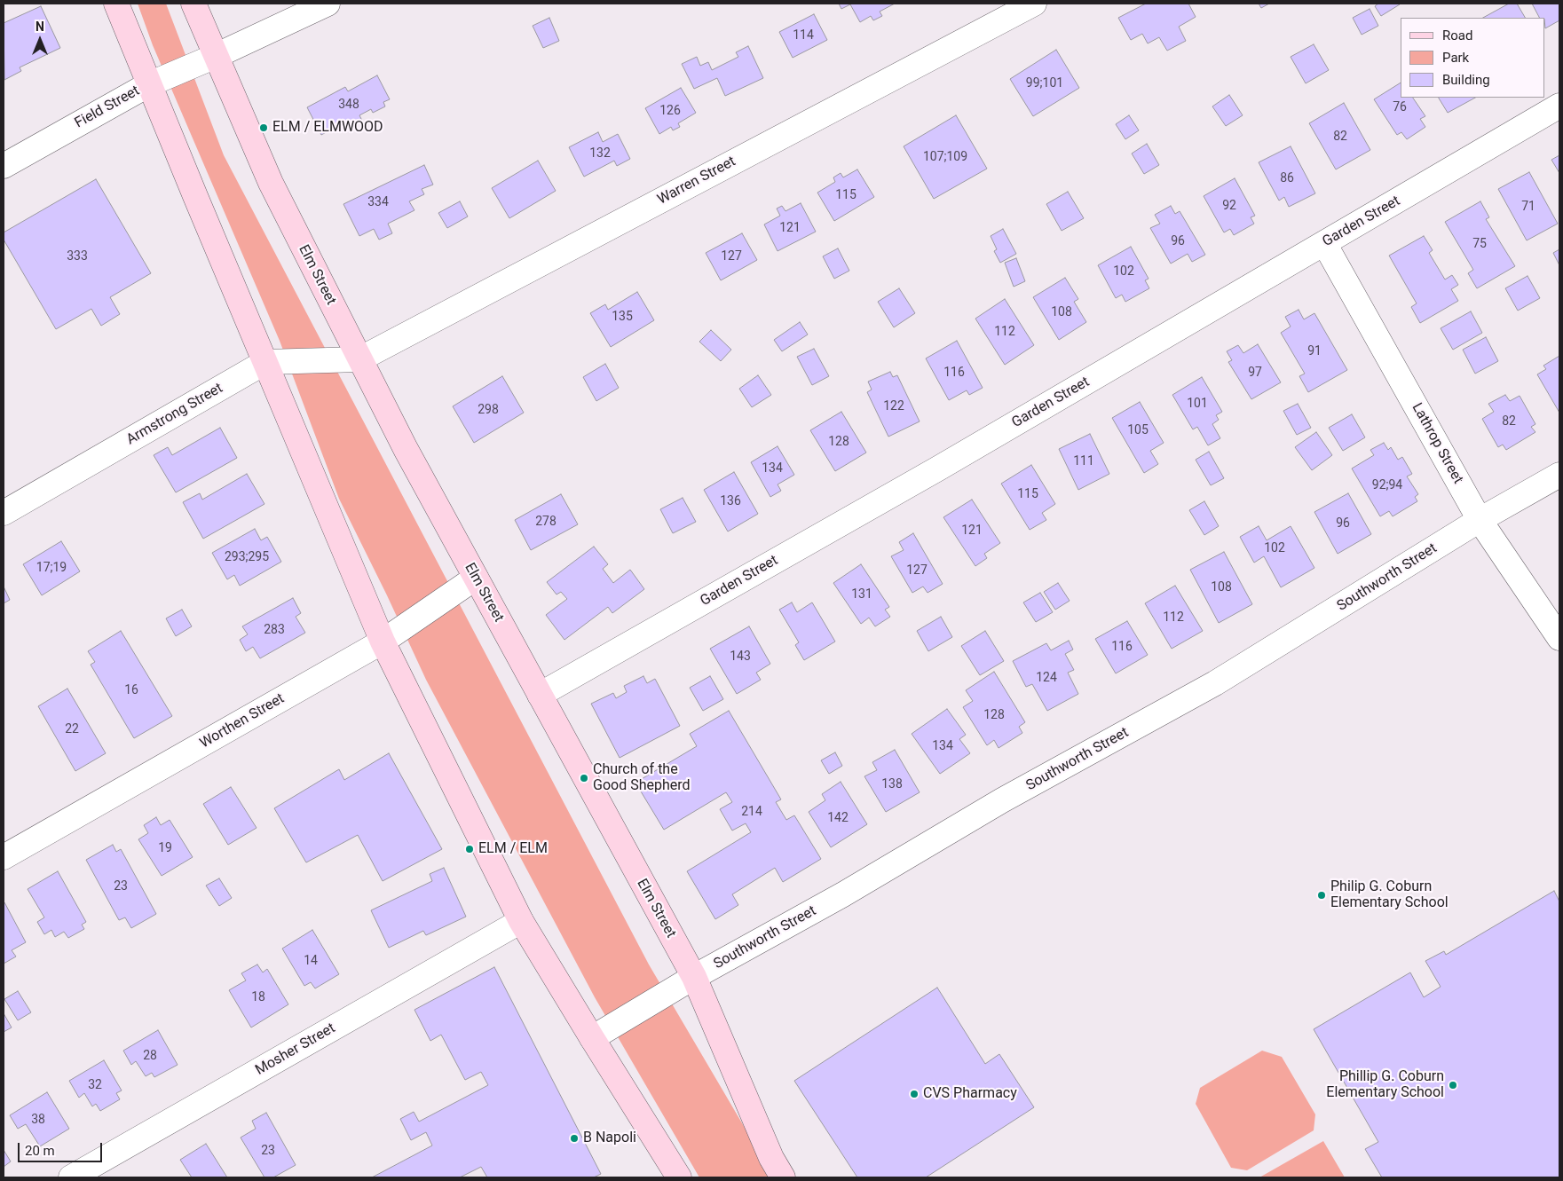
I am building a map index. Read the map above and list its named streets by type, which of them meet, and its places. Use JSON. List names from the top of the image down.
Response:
{
  "streets": {
    "main road": ["Elm Street"],
    "street": [
      "Field Street",
      "Warren Street",
      "Garden Street",
      "Armstrong Street",
      "Lathrop Street",
      "Southworth Street",
      "Worthen Street",
      "Mosher Street"
    ]
  },
  "crossings": [
    ["Field Street", "Elm Street"],
    ["Warren Street", "Elm Street"],
    ["Warren Street", "Armstrong Street"],
    ["Garden Street", "Elm Street"],
    ["Garden Street", "Lathrop Street"],
    ["Elm Street", "Armstrong Street"],
    ["Elm Street", "Southworth Street"],
    ["Elm Street", "Worthen Street"],
    ["Lathrop Street", "Southworth Street"]
  ],
  "places": [
    "ELM / ELMWOOD",
    "Church of the Good Shepherd",
    "ELM / ELM",
    "Philip G. Coburn Elementary School",
    "Phillip G. Coburn Elementary School",
    "CVS Pharmacy",
    "B Napoli"
  ],
  "house_numbers": [
    "114",
    "99;101",
    "348",
    "76",
    "126",
    "82",
    "132",
    "107;109",
    "86",
    "115",
    "334",
    "92",
    "71",
    "121",
    "96",
    "75",
    "333",
    "127",
    "102",
    "108",
    "135",
    "112",
    "91",
    "116",
    "97",
    "101",
    "122",
    "298",
    "82",
    "105",
    "128",
    "111",
    "134",
    "92;94",
    "115",
    "136",
    "278",
    "96",
    "121",
    "102",
    "293;295",
    "17;19",
    "127",
    "108",
    "131",
    "112",
    "283",
    "116",
    "143",
    "124",
    "16",
    "128",
    "22",
    "134",
    "138",
    "214",
    "142",
    "19",
    "23",
    "14",
    "18",
    "28",
    "32",
    "38",
    "23"
  ],
  "legend": ["Road", "Park", "Building"],
  "scale_bar": "20 m",
  "north": "top"
}
